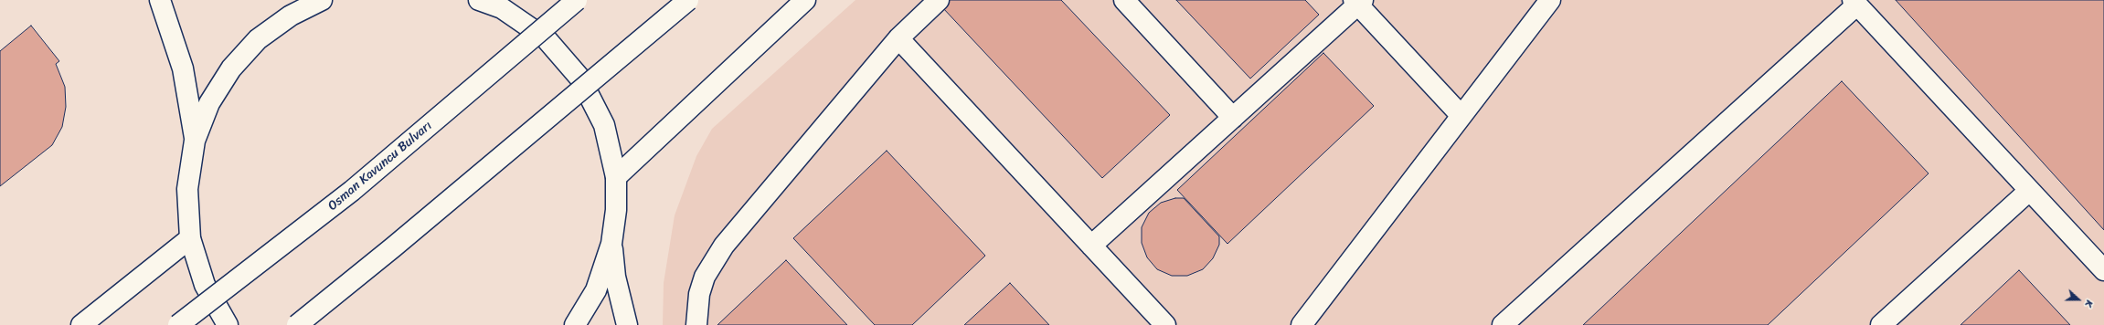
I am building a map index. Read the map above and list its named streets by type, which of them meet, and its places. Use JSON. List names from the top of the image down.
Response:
{
  "streets": {
    "main road": ["Osman Kavuncu Bulvarı"]
  },
  "north": "right"
}
